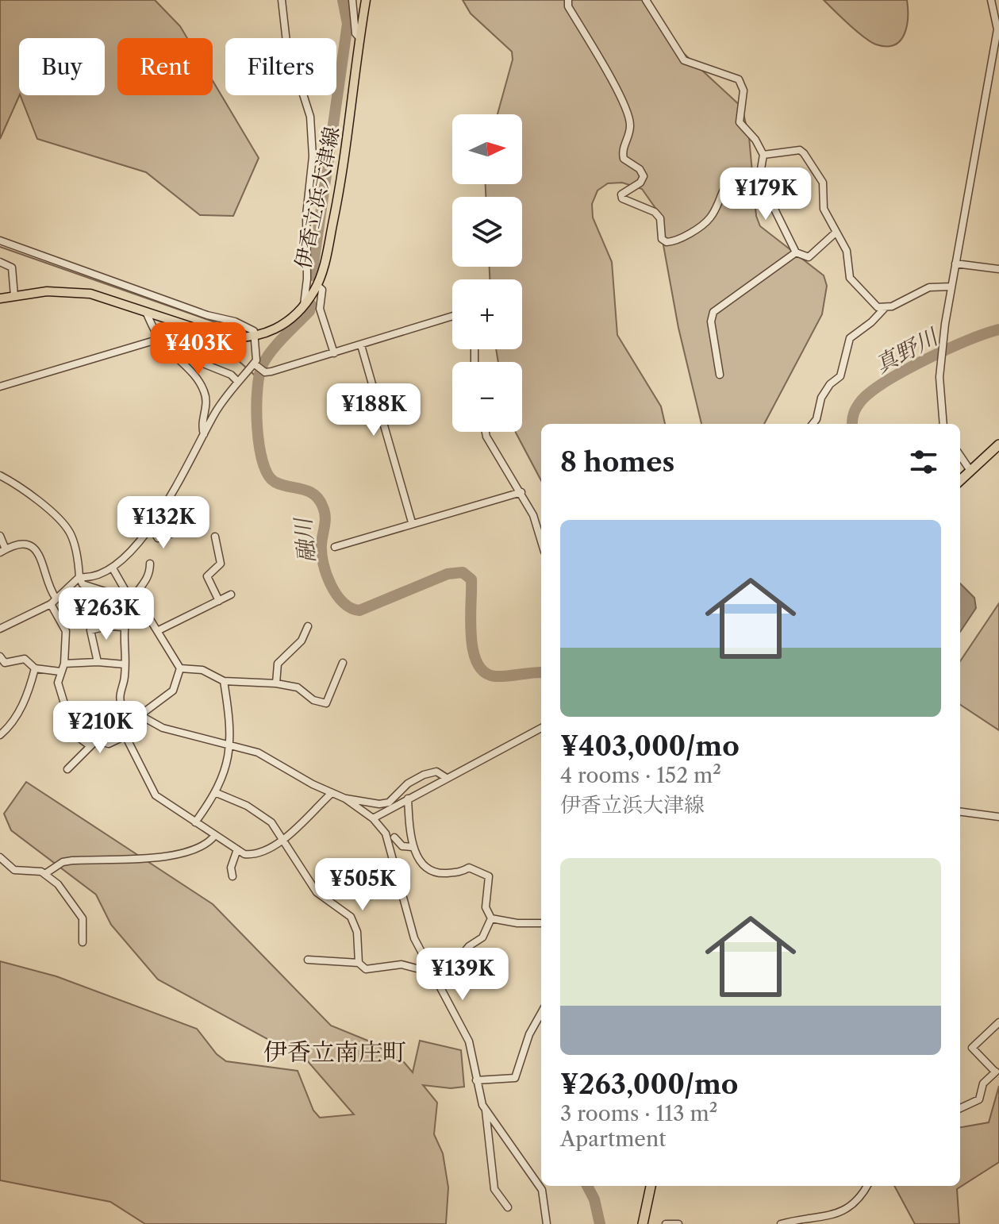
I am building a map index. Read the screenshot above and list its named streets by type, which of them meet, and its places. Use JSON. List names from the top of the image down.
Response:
{
  "streets": {
    "main road": ["伊香立浜大津線"]
  },
  "districts": ["伊香立南庄町"],
  "water": ["真野川", "融川"],
  "north": "right",
  "page": {
    "chip": ["Buy", "Rent", "Filters"],
    "map_buttons": ["+", "−"],
    "price": [
      "¥179K",
      "¥403K",
      "¥188K",
      "¥132K",
      "¥263K",
      "¥210K",
      "¥505K",
      "¥139K"
    ],
    "heading": "8 homes",
    "list": [
      {
        "name": "¥403,000/mo",
        "note": "4 rooms · 152 m² · 伊香立浜大津線"
      },
      {
        "name": "¥263,000/mo",
        "note": "3 rooms · 113 m² · Apartment"
      }
    ]
  }
}
